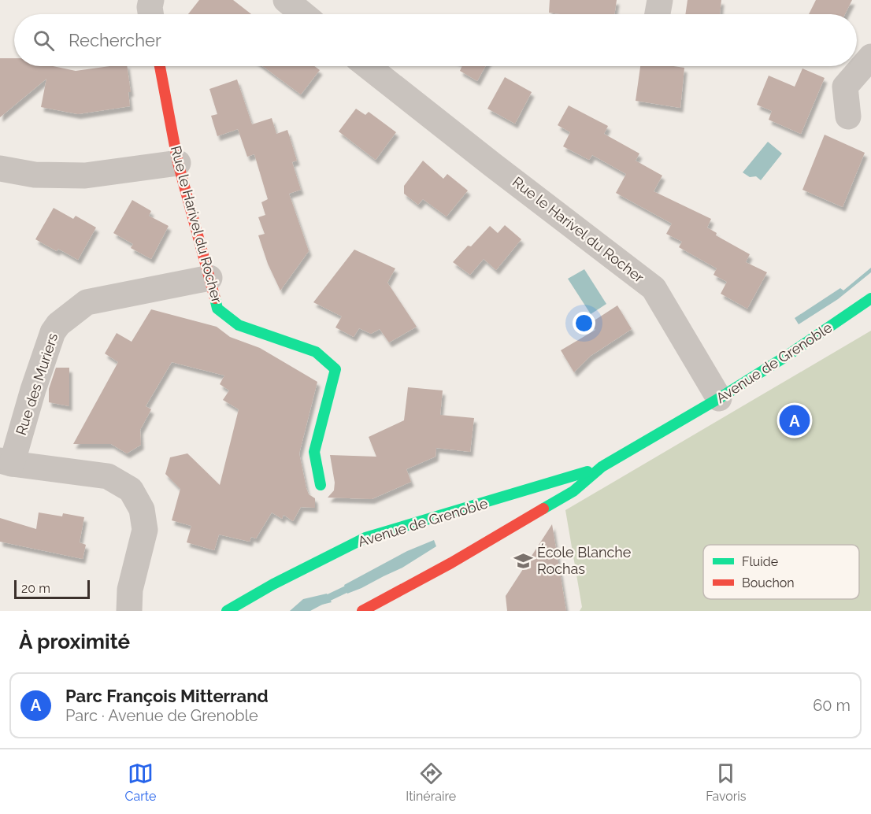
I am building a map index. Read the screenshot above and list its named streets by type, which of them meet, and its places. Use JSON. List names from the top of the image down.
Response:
{
  "streets": {
    "street": ["Rue le Harivel du Rocher", "Avenue de Grenoble", "Rue des Muriers"]
  },
  "crossings": [
    ["Rue le Harivel du Rocher", "Avenue de Grenoble"],
    ["Rue le Harivel du Rocher", "Rue des Muriers"]
  ],
  "places": {
    "school or university": ["École Blanche Rochas"]
  },
  "legend": ["Fluide", "Bouchon"],
  "scale_bar": "20 m",
  "page": {
    "search": "Rechercher",
    "pins": "A",
    "scale": "20 m",
    "heading": "À proximité",
    "list": [
      {
        "mark": "A",
        "name": "Parc François Mitterrand",
        "note": "Parc · Avenue de Grenoble",
        "value": "60 m"
      }
    ],
    "nav": ["Carte", "Itinéraire", "Favoris"]
  }
}
